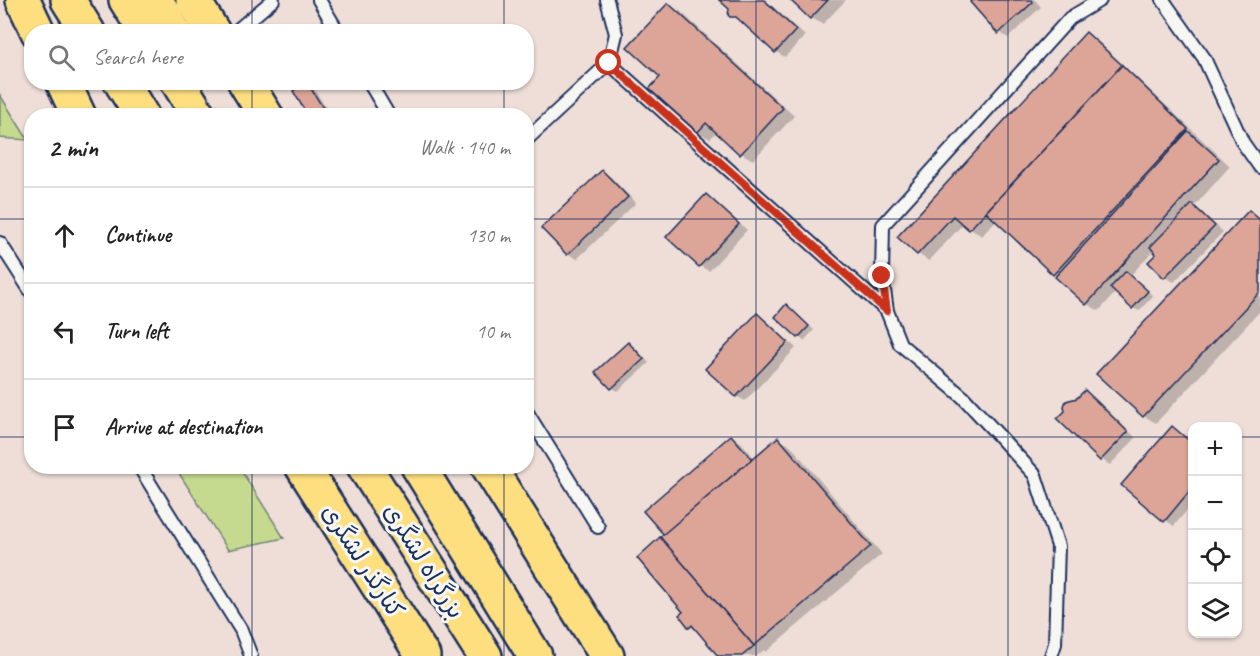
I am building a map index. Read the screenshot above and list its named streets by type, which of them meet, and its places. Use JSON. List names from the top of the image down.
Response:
{
  "streets": {
    "main road": ["کنارگذر لشگری", "بزرگراه لشگری"]
  },
  "page": {
    "search": "Search here",
    "heading": ["2 min", "Walk · 140 m"],
    "list": [
      ["Continue", "130 m"],
      ["Turn left", "10 m"],
      "Arrive at destination"
    ],
    "map_buttons": ["+", "−"]
  }
}
